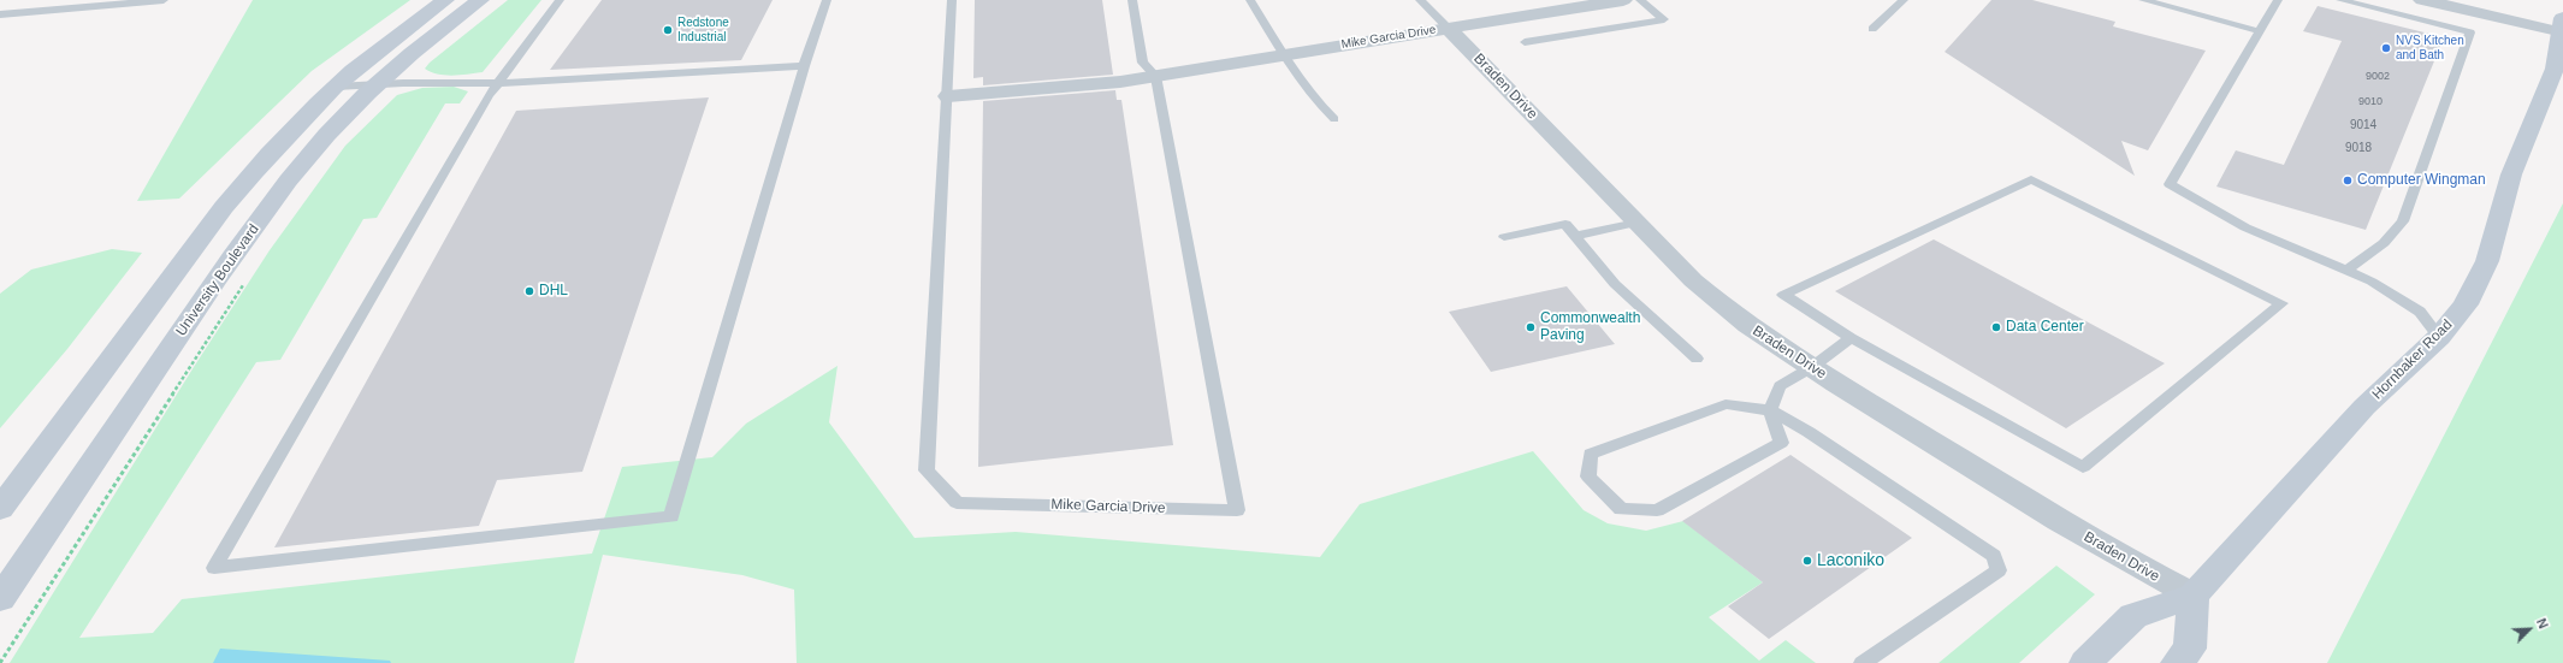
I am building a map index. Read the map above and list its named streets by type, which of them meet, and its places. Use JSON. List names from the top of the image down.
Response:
{
  "streets": {
    "main road": ["University Boulevard", "Hornbaker Road"],
    "street": ["Mike Garcia Drive", "Braden Drive"]
  },
  "crossings": [
    ["Mike Garcia Drive", "Braden Drive"],
    ["Braden Drive", "Hornbaker Road"]
  ],
  "places": [
    "Redstone Industrial",
    "NVS Kitchen and Bath",
    "Computer Wingman",
    "DHL",
    "Commonwealth Paving",
    "Data Center",
    "Laconiko"
  ],
  "house_numbers": [
    "9002",
    "9010",
    "9014",
    "9018"
  ],
  "north": "top right"
}
